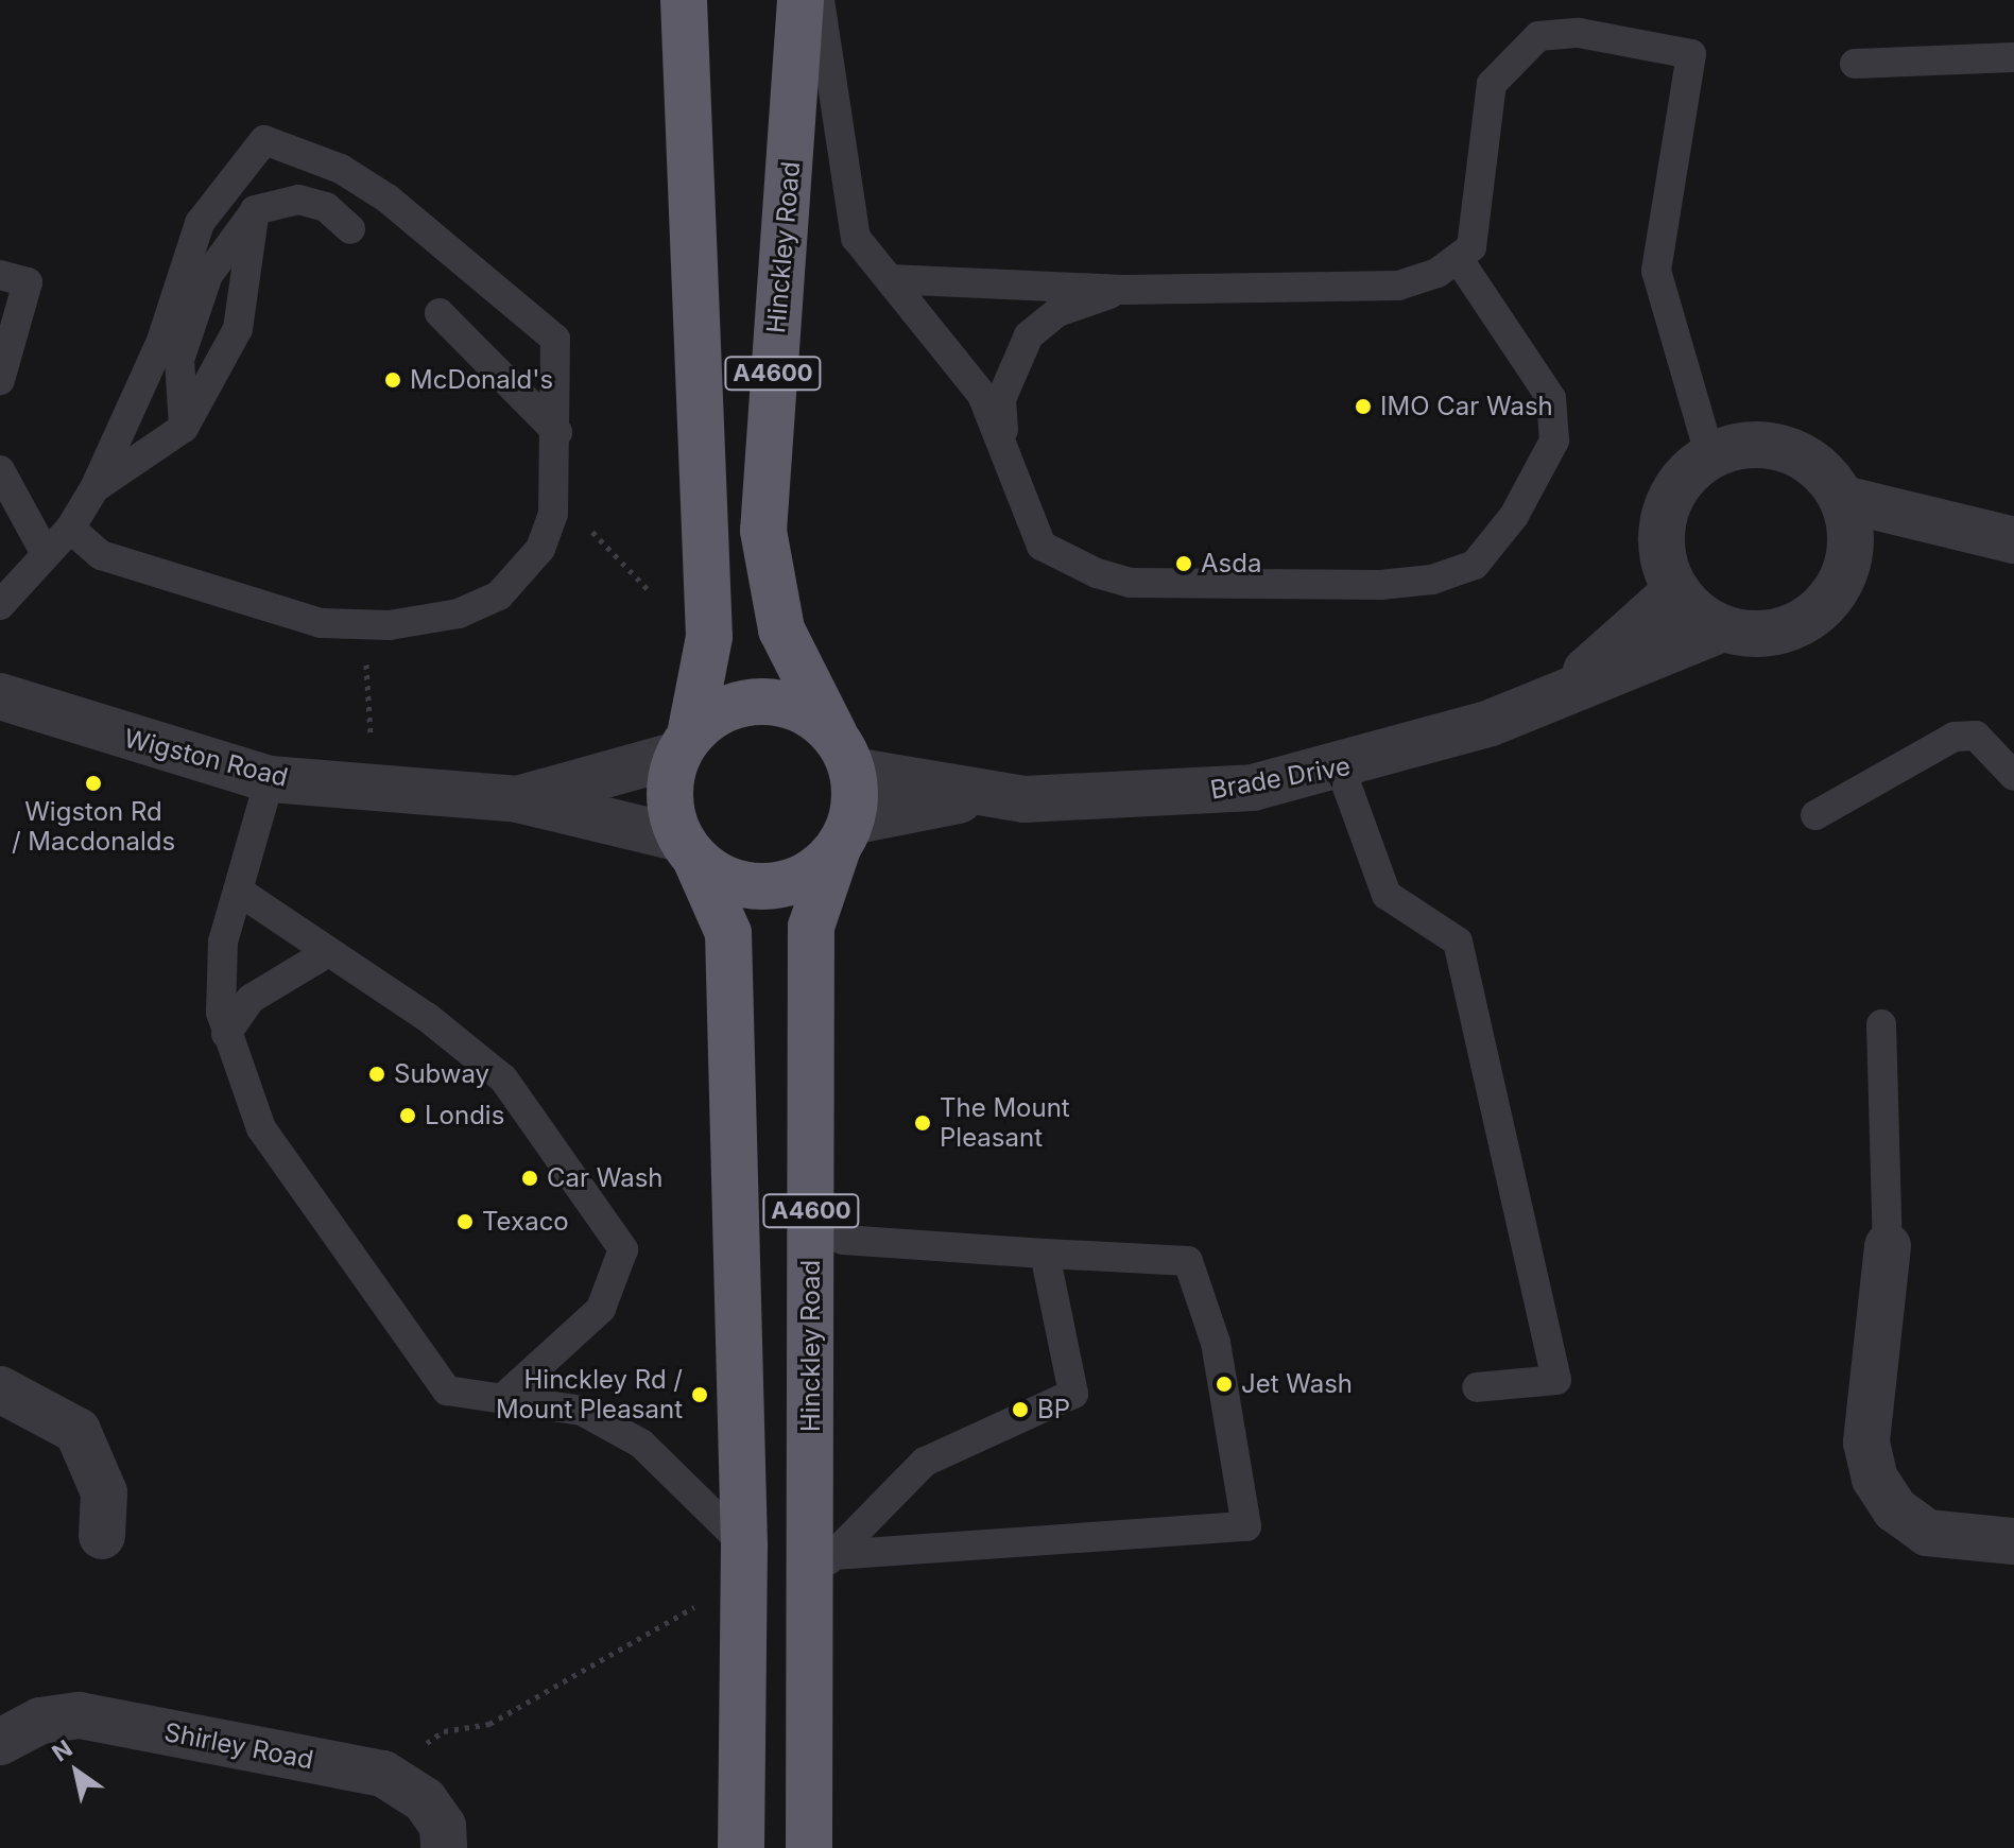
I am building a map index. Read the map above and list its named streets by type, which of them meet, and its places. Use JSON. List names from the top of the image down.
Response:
{
  "streets": {
    "highway": ["Hinckley Road", "A4600"],
    "street": ["Wigston Road", "Brade Drive", "Shirley Road"]
  },
  "crossings": [
    ["Hinckley Road", "A4600"],
    ["Hinckley Road", "Wigston Road"],
    ["Hinckley Road", "Brade Drive"],
    ["A4600", "Wigston Road"],
    ["A4600", "Brade Drive"],
    ["Wigston Road", "Brade Drive"]
  ],
  "places": [
    "McDonald's",
    "IMO Car Wash",
    "Asda",
    "Wigston Rd / Macdonalds",
    "Subway",
    "Londis",
    "The Mount Pleasant",
    "Car Wash",
    "Texaco",
    "Jet Wash",
    "Hinckley Rd / Mount Pleasant",
    "BP"
  ],
  "north": "top left"
}
